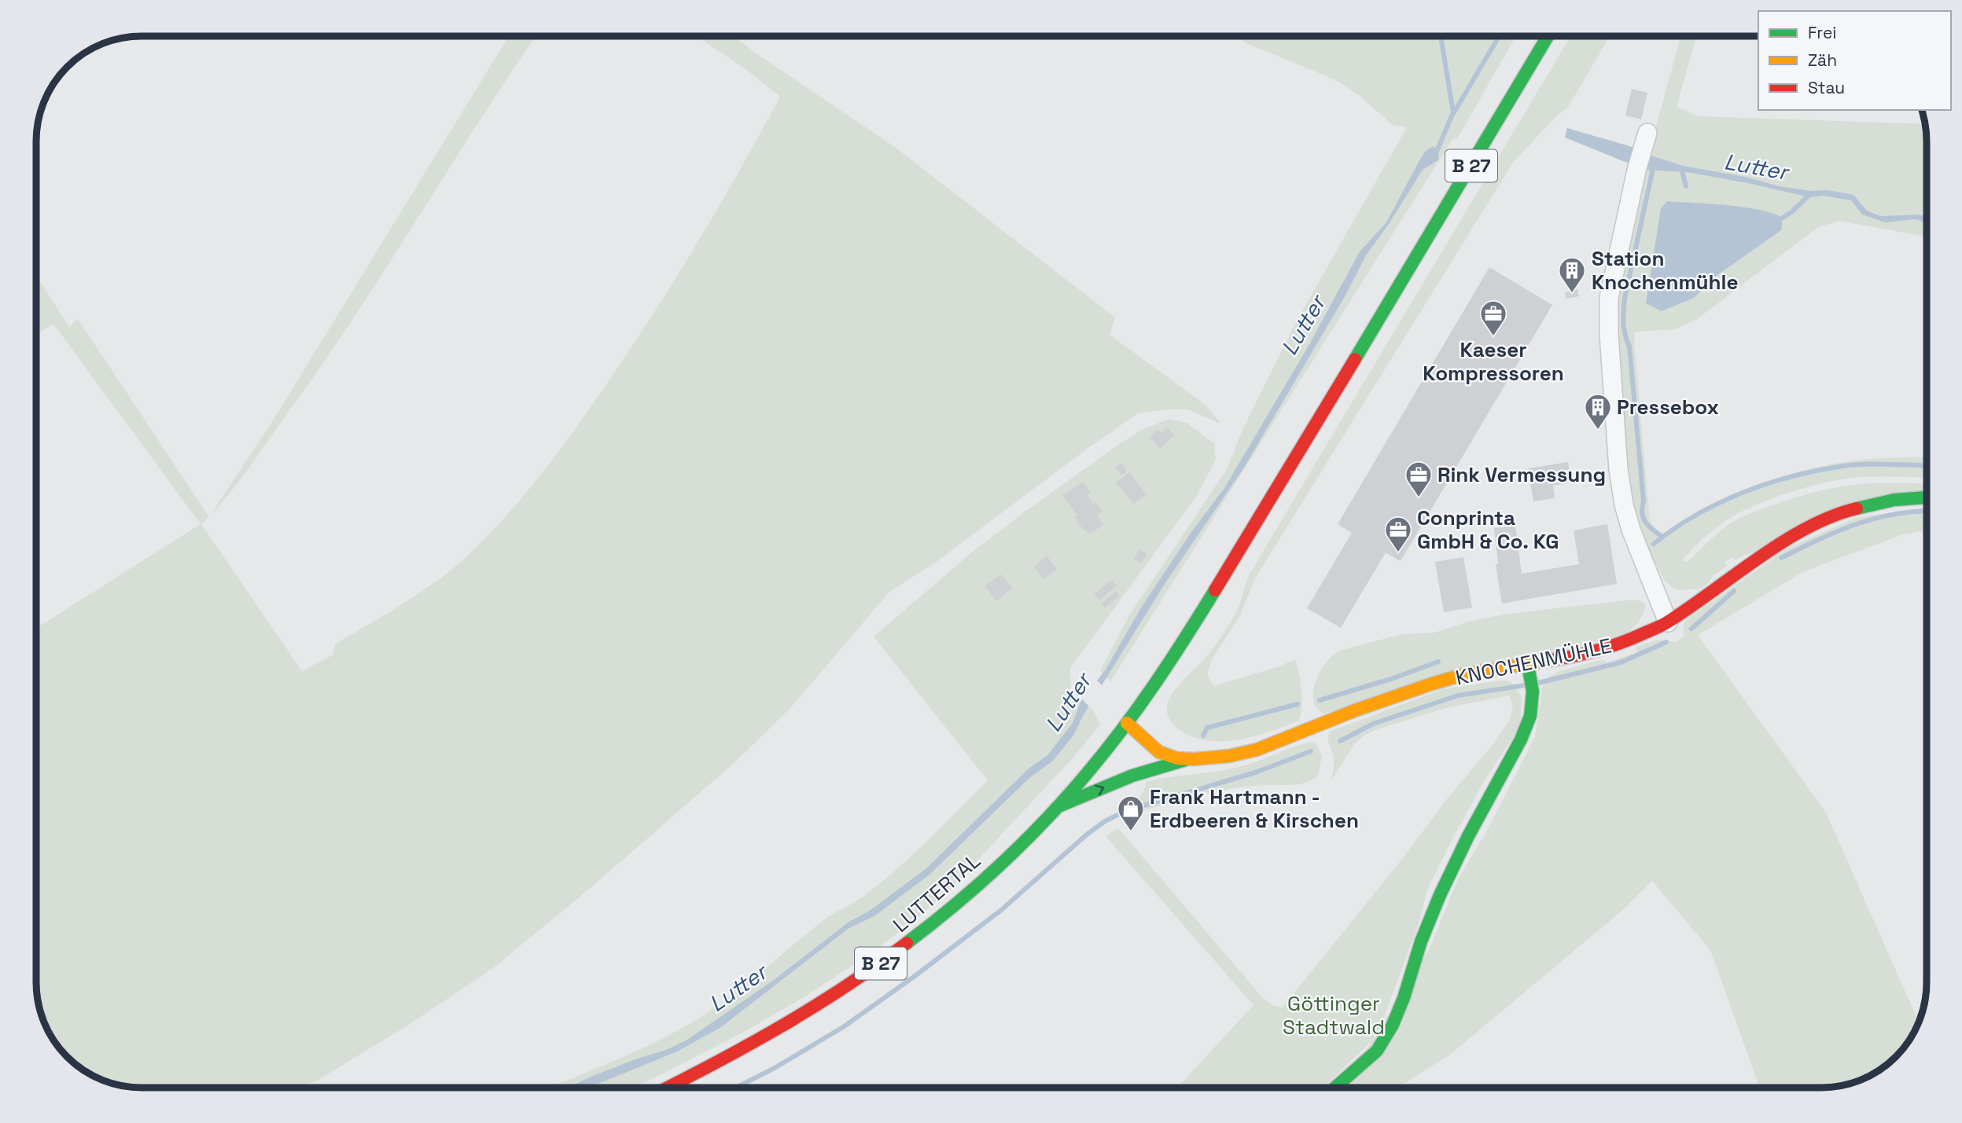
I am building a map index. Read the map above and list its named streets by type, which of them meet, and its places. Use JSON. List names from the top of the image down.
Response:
{
  "streets": {
    "street": ["B 27", "KNOCHENMÜHLE", "LUTTERTAL"]
  },
  "crossings": [
    ["B 27", "KNOCHENMÜHLE"],
    ["B 27", "LUTTERTAL"],
    ["KNOCHENMÜHLE", "LUTTERTAL"]
  ],
  "water": ["Lutter"],
  "parks": ["Göttinger Stadtwald"],
  "places": {
    "building": ["Station Knochenmühle", "Pressebox"],
    "office": ["Kaeser Kompressoren", "Rink Vermessung", "Conprinta GmbH & Co. KG"],
    "shop": ["Frank Hartmann - Erdbeeren & Kirschen"]
  },
  "legend": ["Frei", "Zäh", "Stau"]
}
